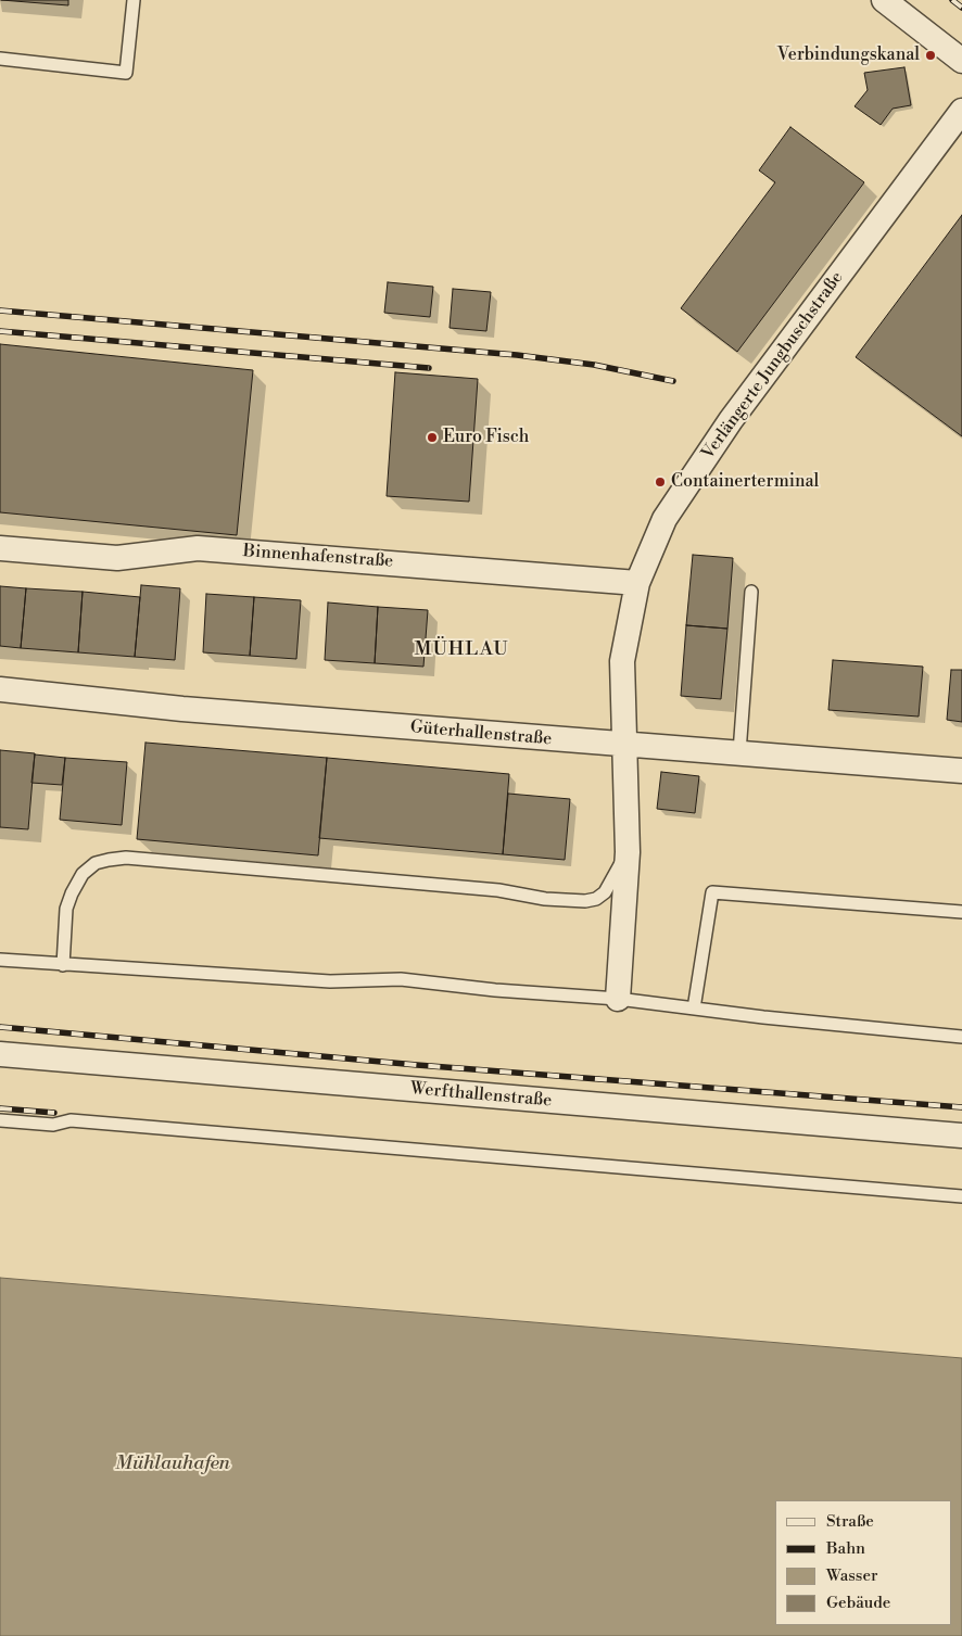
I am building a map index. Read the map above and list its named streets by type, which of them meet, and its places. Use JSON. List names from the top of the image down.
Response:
{
  "streets": {
    "street": [
      "Verlängerte Jungbuschstraße",
      "Binnenhafenstraße",
      "Güterhallenstraße",
      "Werfthallenstraße"
    ]
  },
  "crossings": [
    ["Verlängerte Jungbuschstraße", "Binnenhafenstraße"],
    ["Verlängerte Jungbuschstraße", "Güterhallenstraße"]
  ],
  "districts": ["MÜHLAU"],
  "water": ["Mühlauhafen"],
  "places": ["Verbindungskanal", "Euro Fisch", "Containerterminal"],
  "legend": [
    "Straße",
    "Bahn",
    "Wasser",
    "Gebäude"
  ]
}
